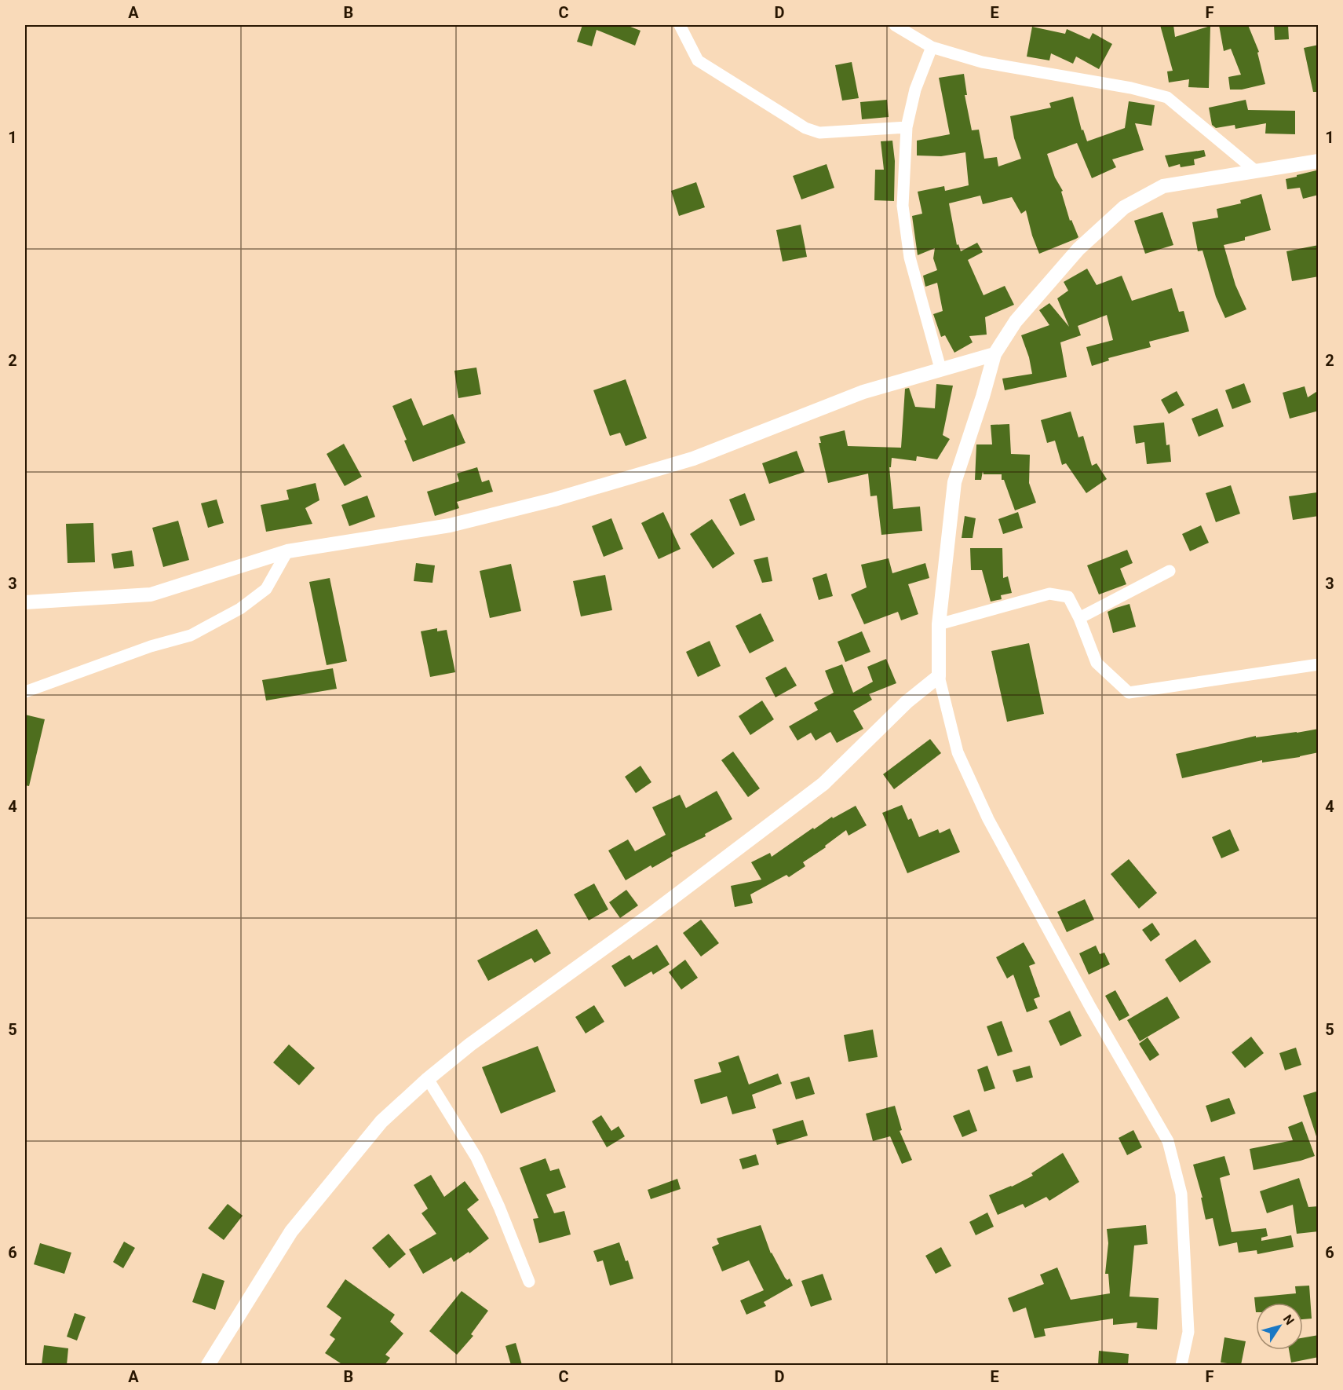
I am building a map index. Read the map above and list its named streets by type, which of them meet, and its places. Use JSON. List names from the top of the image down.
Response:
{
  "north": "top right",
  "grid": {
    "columns": [
      "A",
      "B",
      "C",
      "D",
      "E",
      "F"
    ],
    "rows": [
      "1",
      "2",
      "3",
      "4",
      "5",
      "6"
    ]
  }
}
